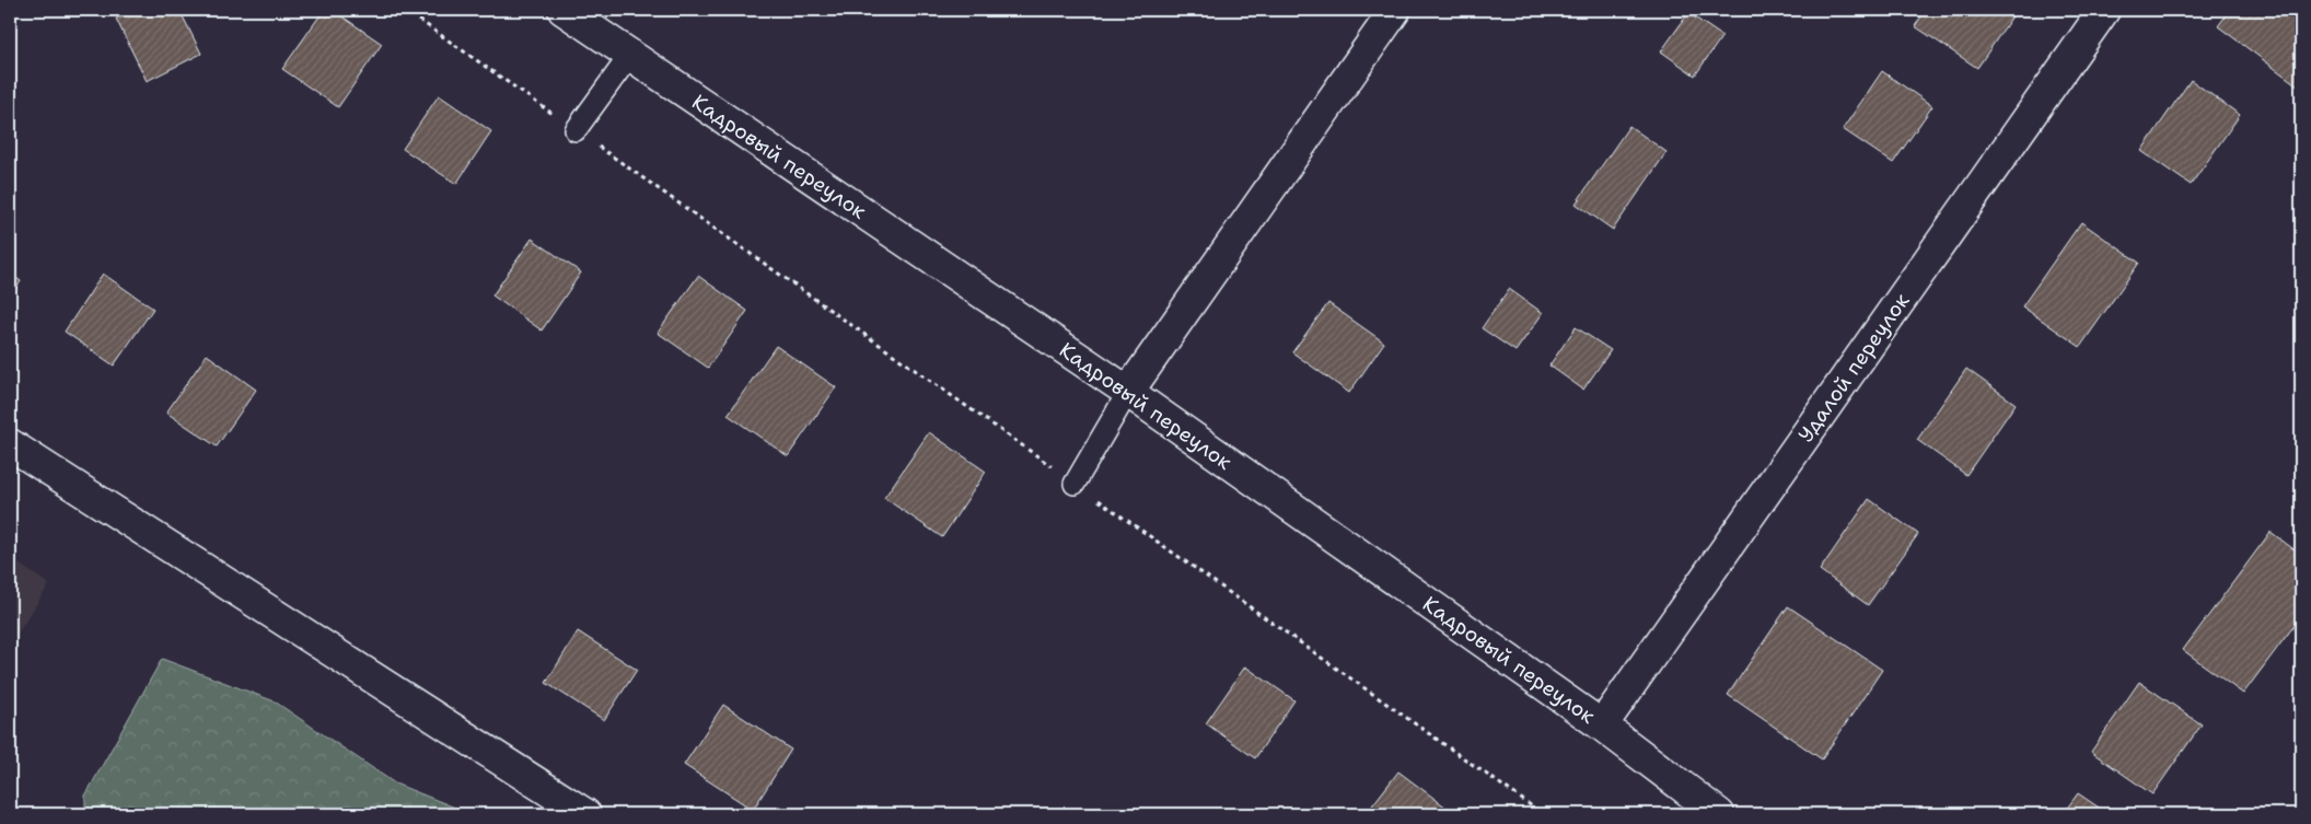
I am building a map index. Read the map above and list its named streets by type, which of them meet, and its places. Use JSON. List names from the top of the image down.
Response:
{
  "streets": {
    "street": ["Кадровый переулок", "Удалой переулок"]
  },
  "crossings": [
    ["Кадровый переулок", "Удалой переулок"]
  ]
}
